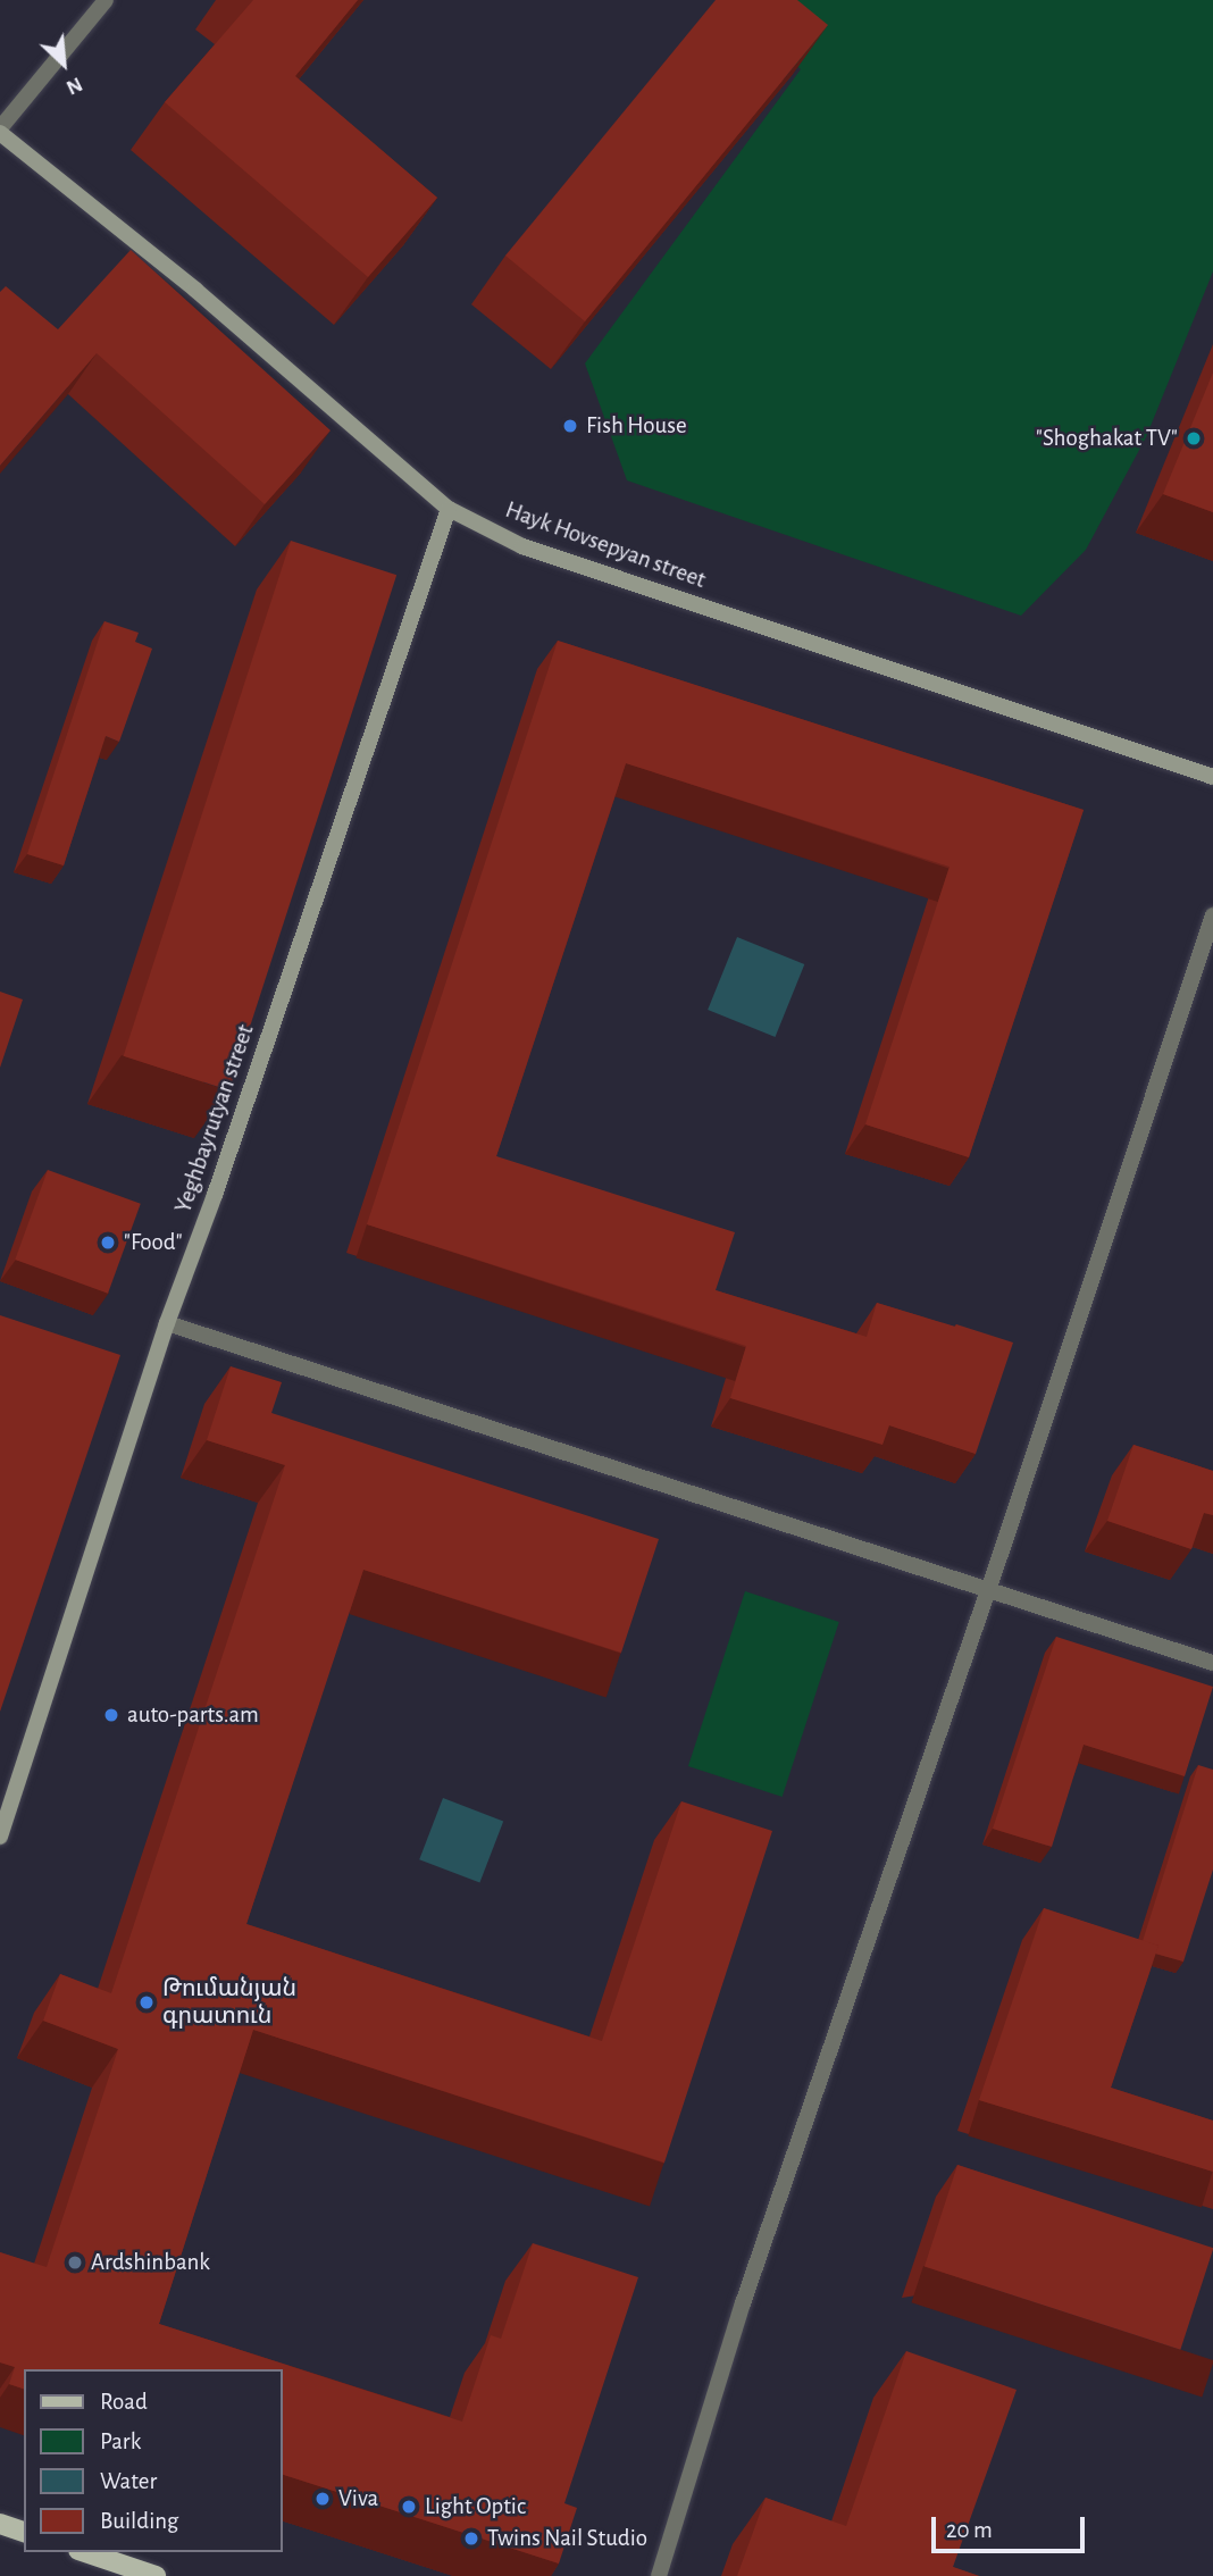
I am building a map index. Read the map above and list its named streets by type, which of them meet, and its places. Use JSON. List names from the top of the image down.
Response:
{
  "streets": {
    "street": ["Hayk Hovsepyan street", "Yeghbayrutyan street"]
  },
  "crossings": [
    ["Hayk Hovsepyan street", "Yeghbayrutyan street"]
  ],
  "places": [
    "Fish House",
    "\"Shoghakat TV\"",
    "\"Food\"",
    "auto-parts.am",
    "Թումանյան գրատուն",
    "Ardshinbank",
    "Viva",
    "Light Optic",
    "Twins Nail Studio"
  ],
  "legend": [
    "Road",
    "Park",
    "Water",
    "Building"
  ],
  "scale_bar": "20 m",
  "north": "bottom right"
}
